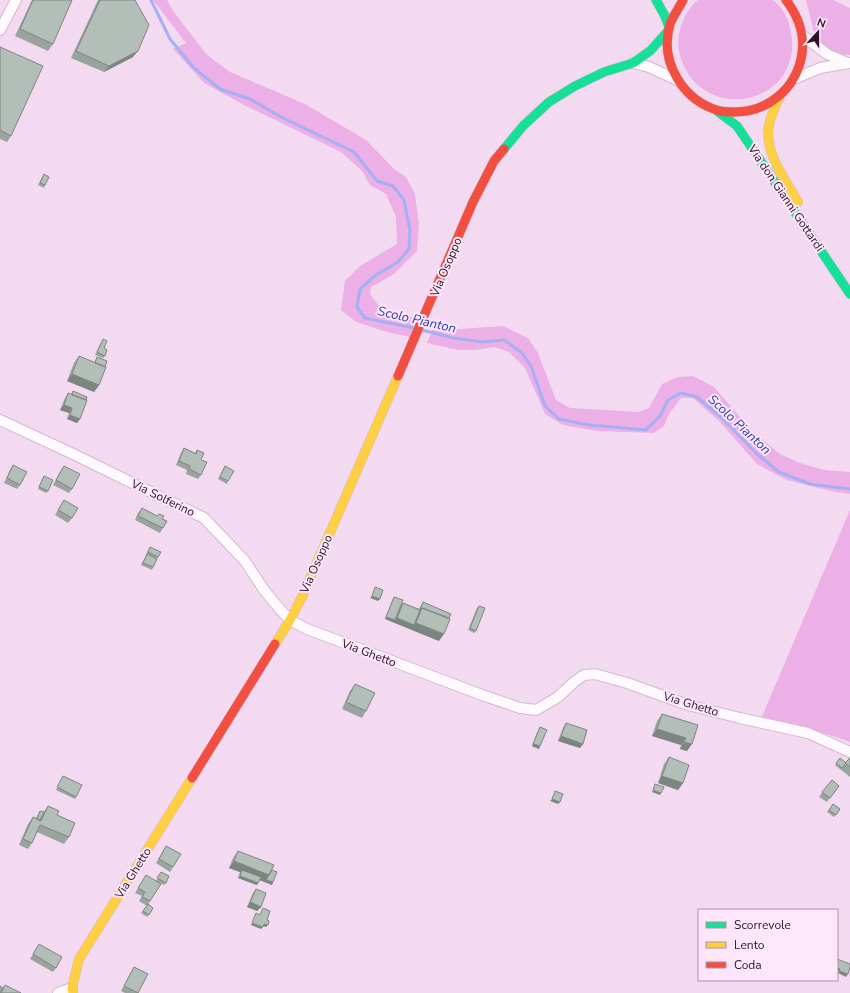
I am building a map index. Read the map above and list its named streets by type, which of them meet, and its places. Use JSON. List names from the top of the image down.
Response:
{
  "streets": {
    "street": [
      "Via don Gianni Gottardi",
      "Via Osoppo",
      "Via Solferino",
      "Via Ghetto"
    ]
  },
  "crossings": [
    ["Via don Gianni Gottardi", "Via Osoppo"],
    ["Via Osoppo", "Via Solferino"],
    ["Via Osoppo", "Via Ghetto"],
    ["Via Solferino", "Via Ghetto"]
  ],
  "water": ["Scolo Pianton"],
  "legend": ["Scorrevole", "Lento", "Coda"],
  "north": "top"
}
